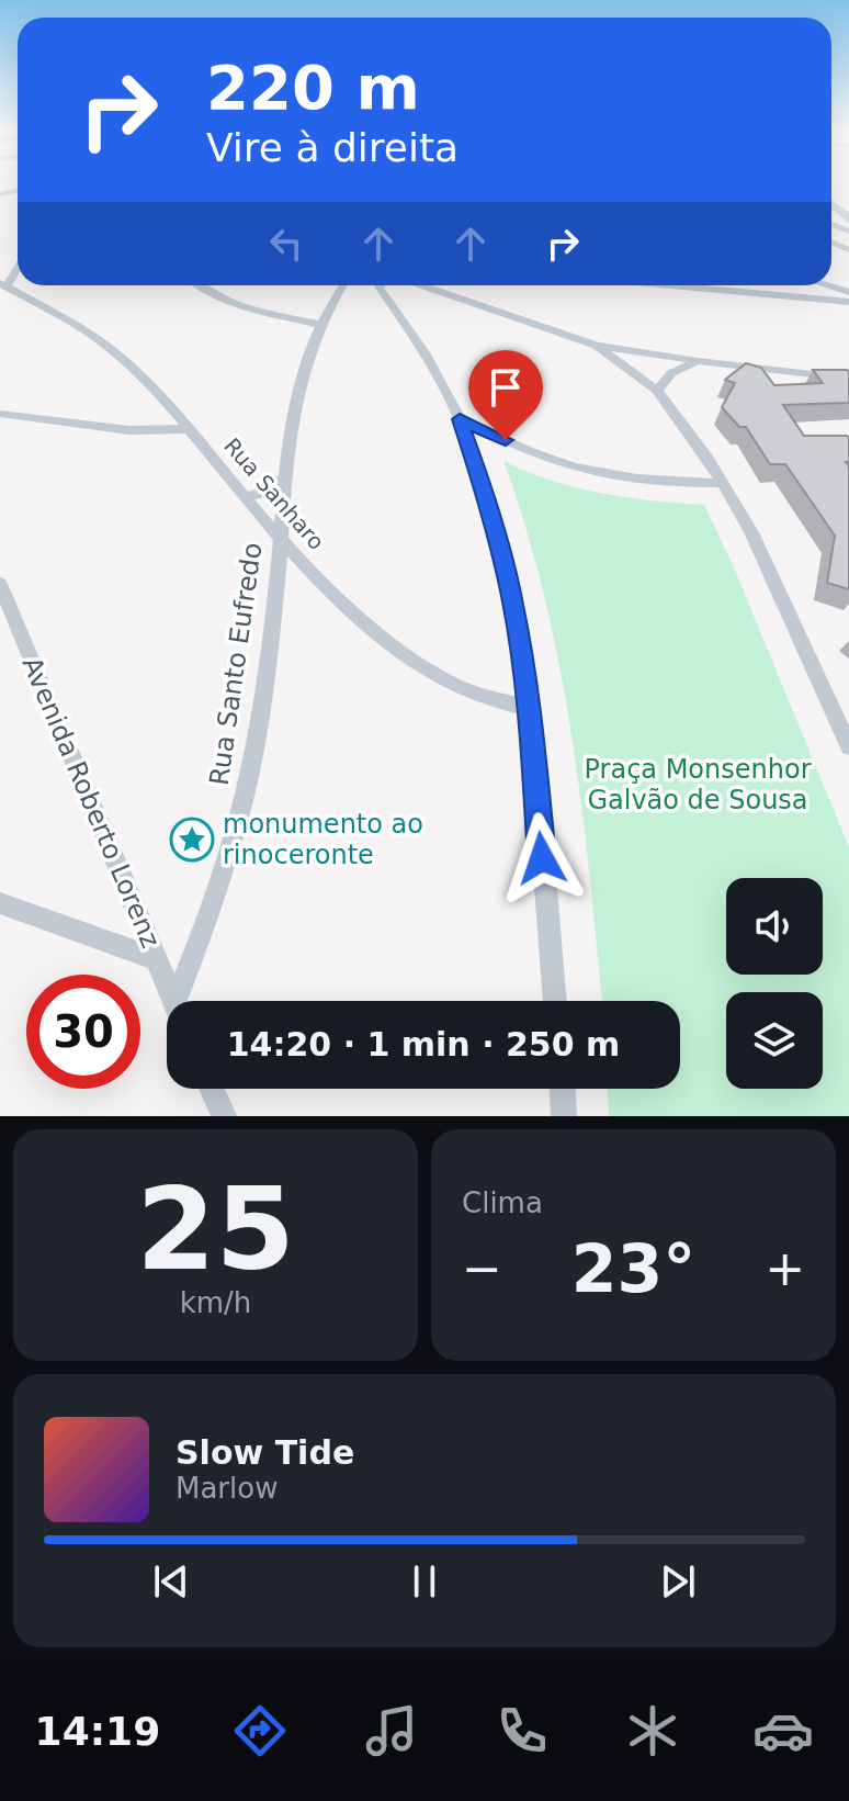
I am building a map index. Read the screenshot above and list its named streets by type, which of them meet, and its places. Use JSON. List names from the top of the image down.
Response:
{
  "streets": {
    "street": ["Rua Sanharo", "Rua Santo Eufredo", "Avenida Roberto Lorenz"]
  },
  "crossings": [
    ["Rua Sanharo", "Rua Santo Eufredo"]
  ],
  "parks": ["Praça Monsenhor Galvão de Sousa"],
  "places": {
    "place": ["monumento ao rinoceronte"]
  },
  "page": {
    "turn": ["220 m", "Vire à direita"],
    "limit": "30",
    "trip": "14:20 · 1 min · 250 m",
    "tile": [
      ["25", "km/h"],
      "Clima"
    ],
    "heat": ["−", "23°", "+"],
    "song": ["Slow Tide", "Marlow"],
    "tabs": "14:19"
  }
}
